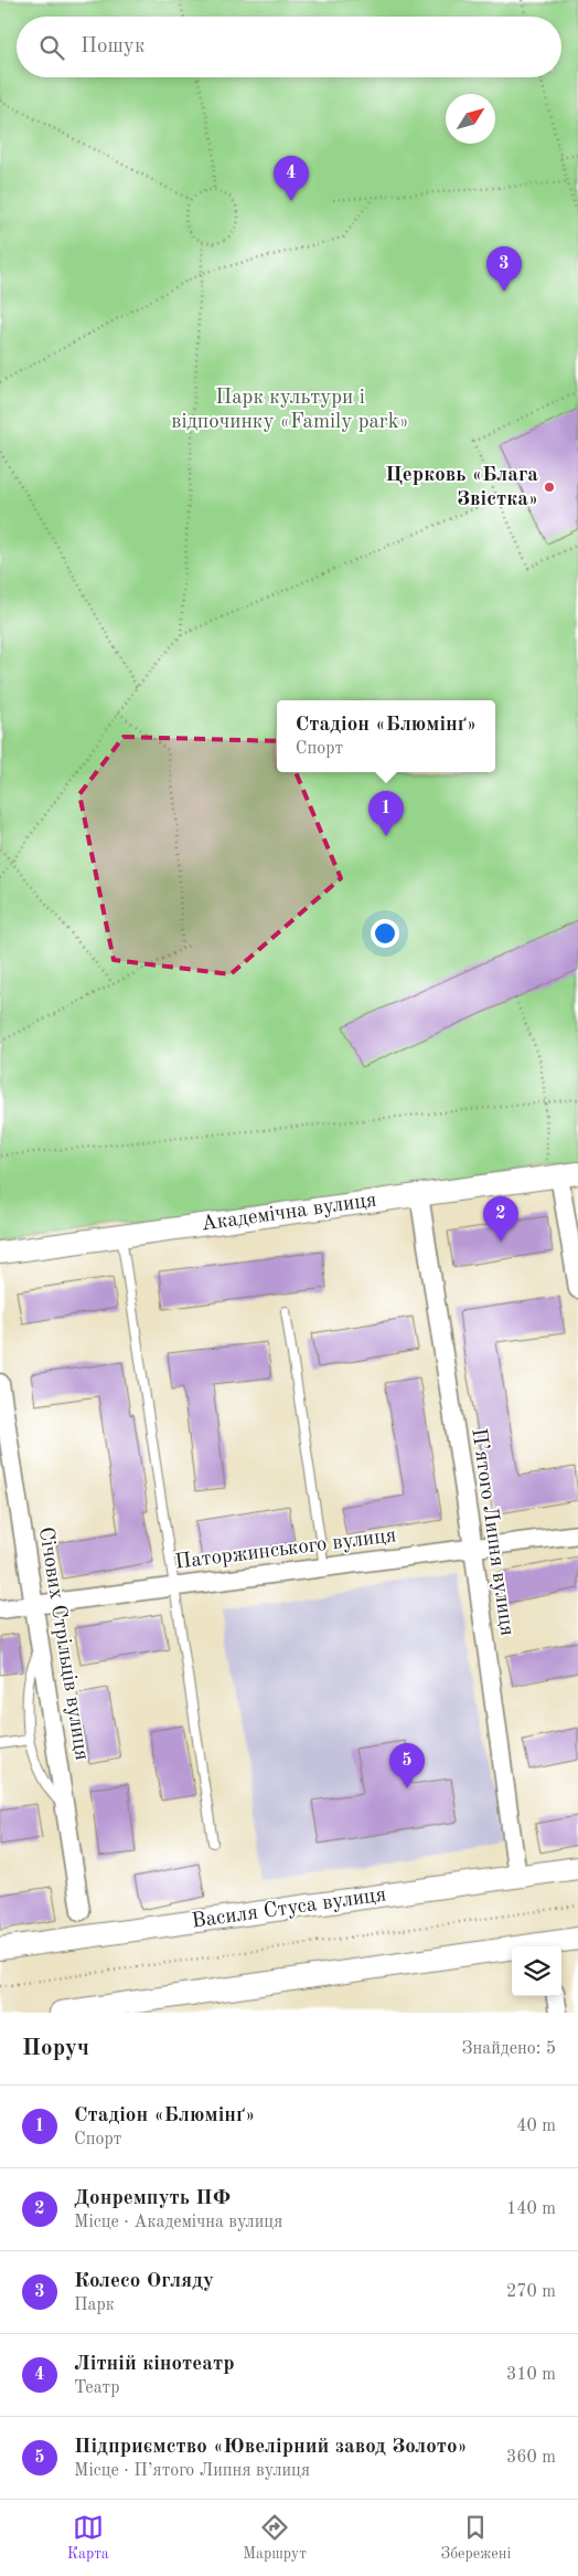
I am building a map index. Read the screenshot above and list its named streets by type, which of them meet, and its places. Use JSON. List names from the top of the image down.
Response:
{
  "streets": {
    "street": [
      "Академічна вулиця",
      "П’ятого Липня вулиця",
      "Паторжинського вулиця",
      "Січових Стрільців вулиця",
      "Василя Стуса вулиця"
    ]
  },
  "crossings": [
    ["Академічна вулиця", "П’ятого Липня вулиця"],
    ["П’ятого Липня вулиця", "Паторжинського вулиця"],
    ["П’ятого Липня вулиця", "Василя Стуса вулиця"],
    ["Паторжинського вулиця", "Січових Стрільців вулиця"]
  ],
  "parks": ["Парк культури і відпочинку «Family park»"],
  "places": ["Церковь «Блага Звістка»"],
  "north": "top right",
  "page": {
    "search": "Пошук",
    "pins": [
      "4",
      "3",
      "1",
      "2",
      "5"
    ],
    "popup": ["Стадіон «Блюмінґ»", "Спорт"],
    "heading": ["Поруч", "Знайдено: 5"],
    "list": [
      {
        "mark": "1",
        "name": "Стадіон «Блюмінґ»",
        "note": "Спорт",
        "value": "40 m"
      },
      {
        "mark": "2",
        "name": "Донремпуть ПФ",
        "note": "Місце · Академічна вулиця",
        "value": "140 m"
      },
      {
        "mark": "3",
        "name": "Колесо Огляду",
        "note": "Парк",
        "value": "270 m"
      },
      {
        "mark": "4",
        "name": "Літній кінотеатр",
        "note": "Театр",
        "value": "310 m"
      },
      {
        "mark": "5",
        "name": "Підприємство «Ювелірний завод Золото»",
        "note": "Місце · П’ятого Липня вулиця",
        "value": "360 m"
      }
    ],
    "nav": ["Карта", "Маршрут", "Збережені"]
  }
}
